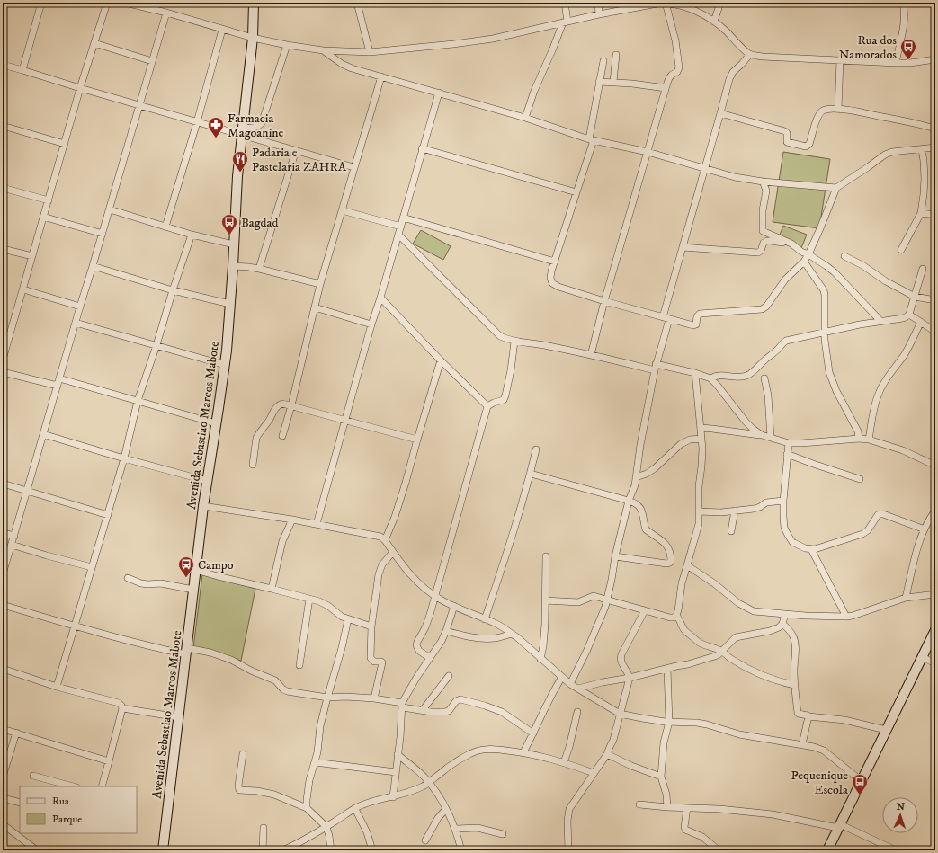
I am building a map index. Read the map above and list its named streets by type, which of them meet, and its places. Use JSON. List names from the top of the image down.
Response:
{
  "streets": {
    "main road": ["Avenida Sebastiao Marcos Mabote"]
  },
  "places": {
    "bus stop": [
      "Rua dos Namorados",
      "Bagdad",
      "Campo",
      "Pequenique Escola"
    ],
    "pharmacy": ["Farmacia Magoanine"],
    "restaurant": ["Padaria e Pastelaria ZAHRA"]
  },
  "legend": ["Rua", "Parque"],
  "north": "top"
}
